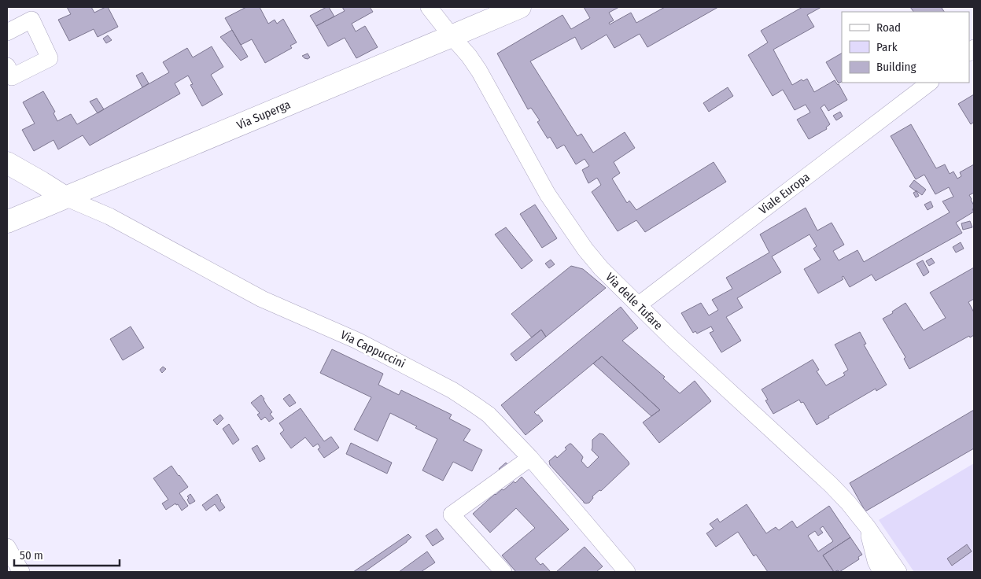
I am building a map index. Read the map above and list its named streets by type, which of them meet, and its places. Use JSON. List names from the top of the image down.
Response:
{
  "streets": {
    "street": [
      "Via Superga",
      "Viale Europa",
      "Via delle Tufare",
      "Via Cappuccini"
    ]
  },
  "crossings": [
    ["Via Superga", "Via delle Tufare"],
    ["Via Superga", "Via Cappuccini"],
    ["Viale Europa", "Via delle Tufare"]
  ],
  "legend": ["Road", "Park", "Building"],
  "scale_bar": "50 m"
}
